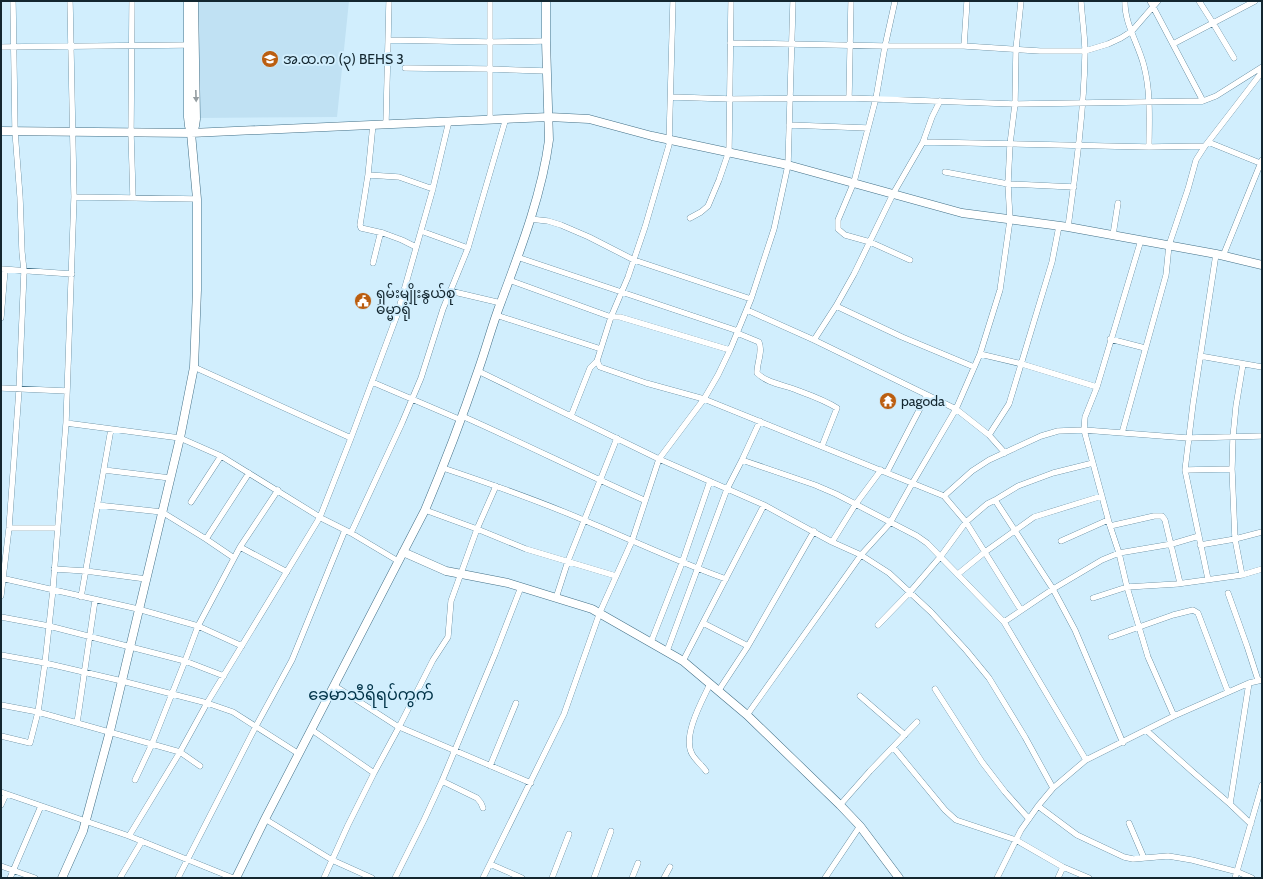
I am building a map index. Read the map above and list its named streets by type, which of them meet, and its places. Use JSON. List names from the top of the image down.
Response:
{
  "districts": ["ခေမာသီရိရပ်ကွက်"],
  "places": {
    "school or university": ["အ.ထ.က (၃) BEHS 3"],
    "public building": ["ရှမ်းမျိုးနွယ်စု ဓမ္မာရုံ"],
    "temple": ["pagoda"]
  }
}
